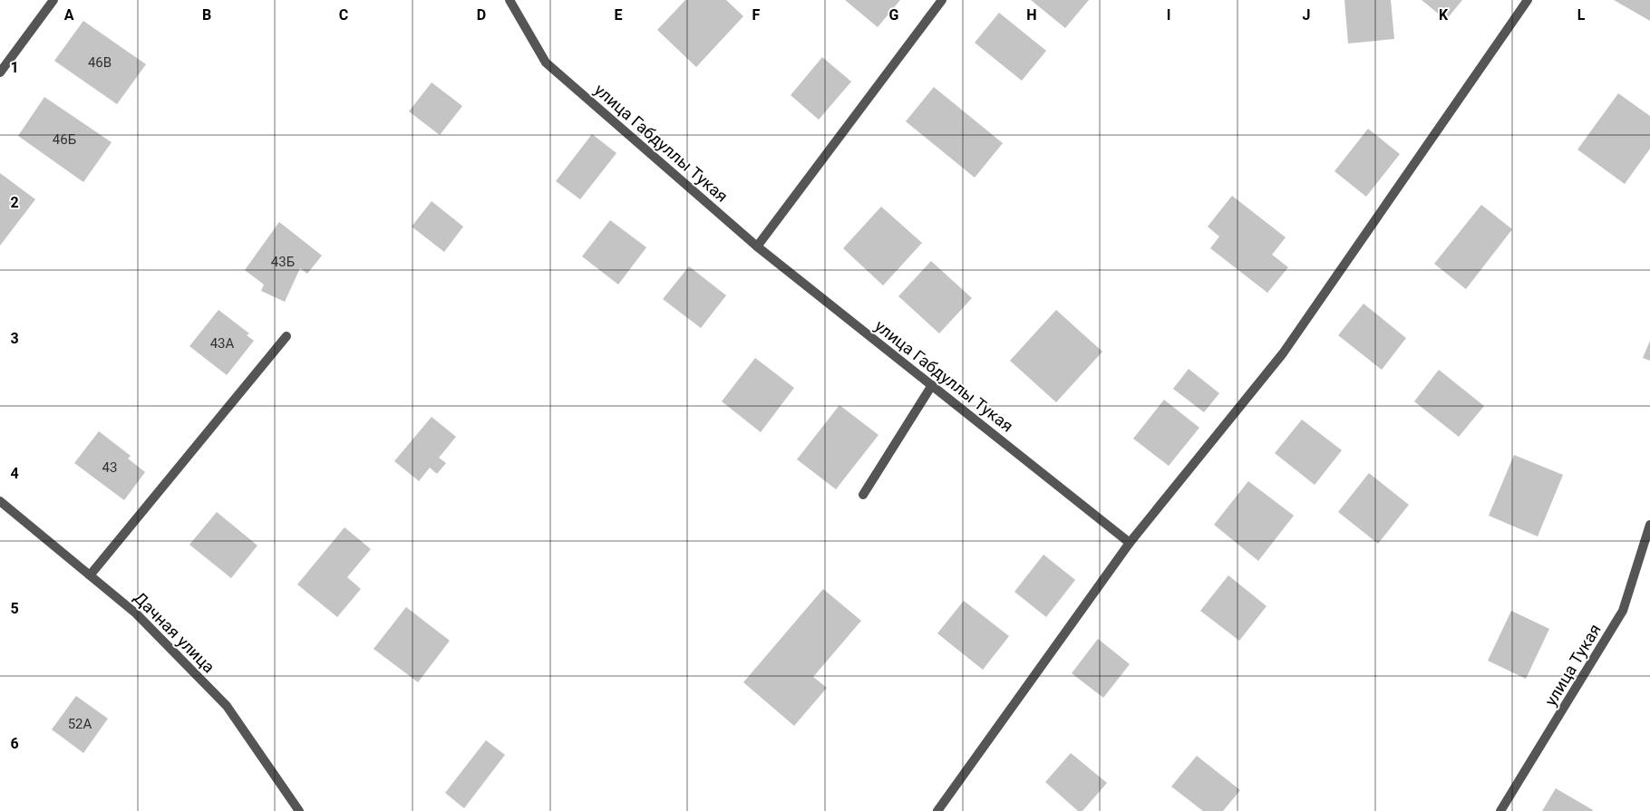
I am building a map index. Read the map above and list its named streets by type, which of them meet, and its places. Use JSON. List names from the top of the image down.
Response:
{
  "streets": {
    "street": ["улица Габдуллы Тукая", "Дачная улица", "улица Тукая"]
  },
  "house_numbers": [
    "46В",
    "46Б",
    "43Б",
    "43А",
    "43",
    "52А"
  ],
  "grid": {
    "columns": [
      "A",
      "B",
      "C",
      "D",
      "E",
      "F",
      "G",
      "H",
      "I",
      "J",
      "K",
      "L"
    ],
    "rows": [
      "1",
      "2",
      "3",
      "4",
      "5",
      "6"
    ]
  }
}
